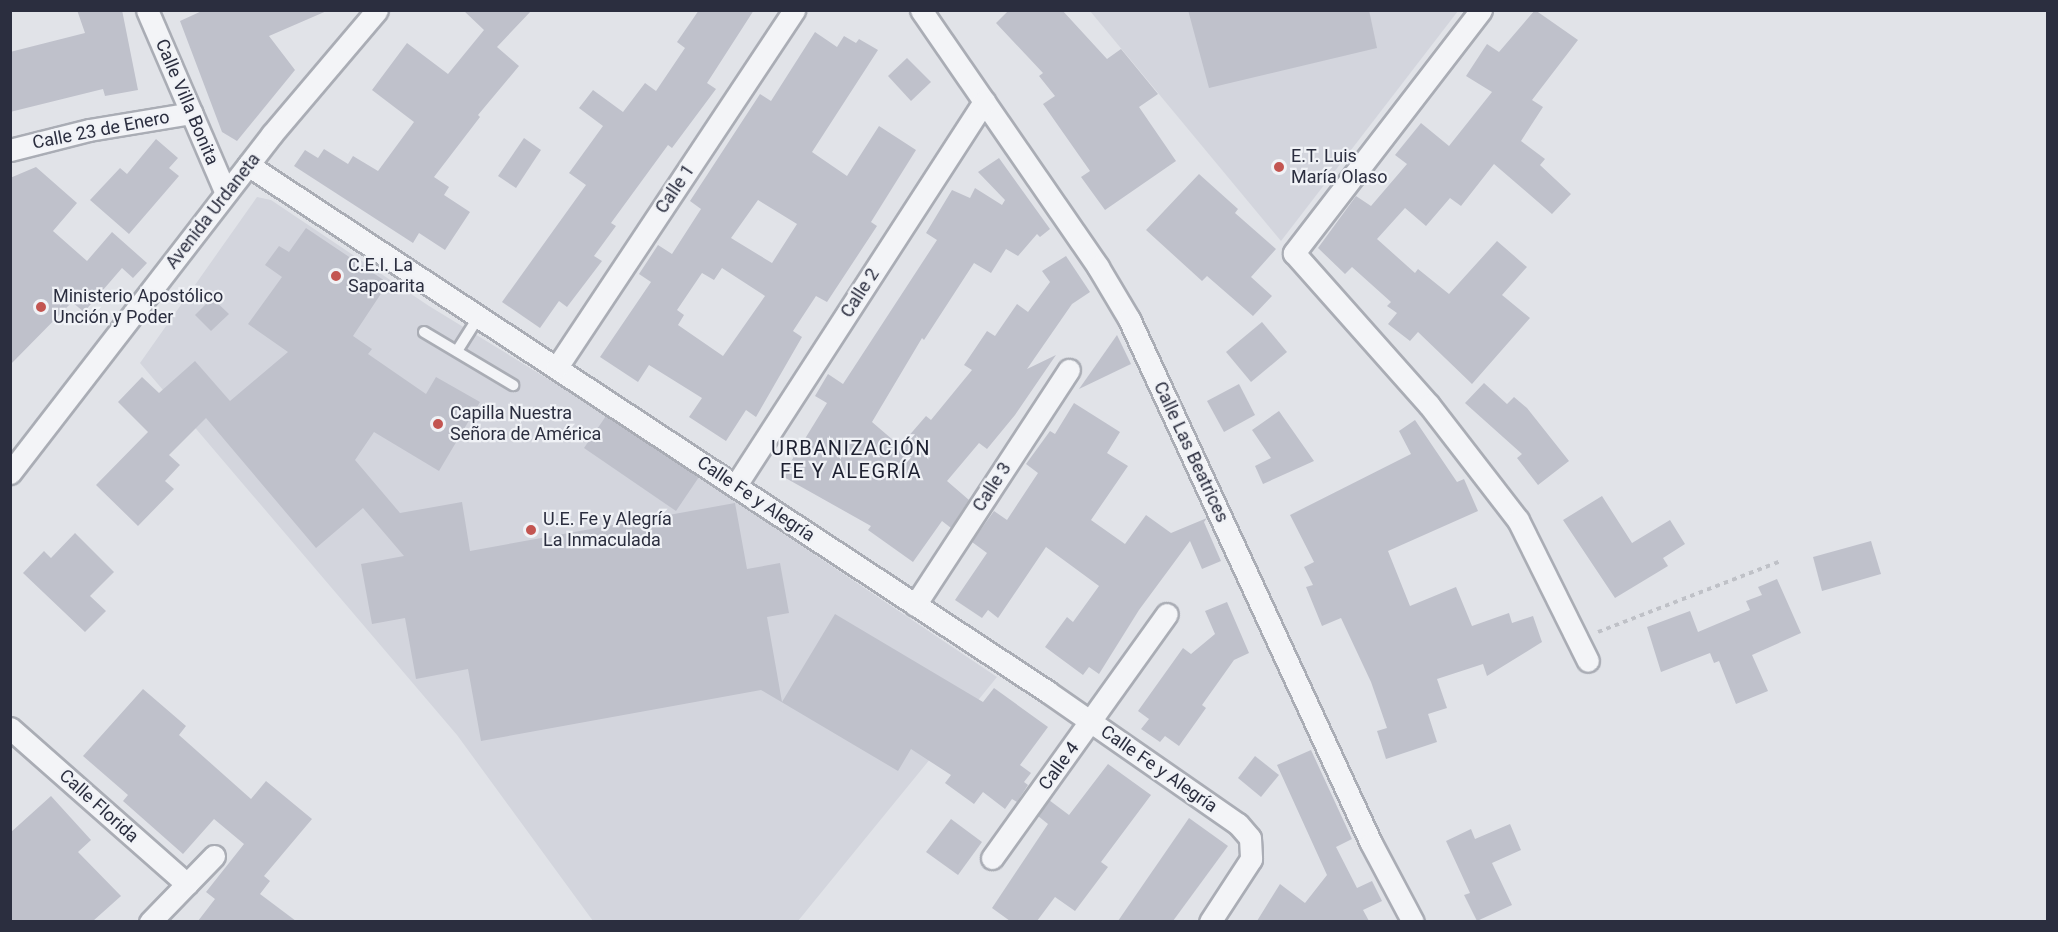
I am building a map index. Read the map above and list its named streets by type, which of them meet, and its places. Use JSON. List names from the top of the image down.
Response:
{
  "streets": {
    "street": [
      "Calle Villa Bonita",
      "Calle 23 de Enero",
      "Calle 1",
      "Avenida Urdaneta",
      "Calle 2",
      "Calle Las Beatrices",
      "Calle 3",
      "Calle Fe y Alegría",
      "Calle 4",
      "Calle Florida"
    ]
  },
  "crossings": [
    ["Calle Villa Bonita", "Calle 23 de Enero"],
    ["Calle Villa Bonita", "Avenida Urdaneta"],
    ["Calle 1", "Calle Fe y Alegría"],
    ["Avenida Urdaneta", "Calle Fe y Alegría"],
    ["Calle 2", "Calle Las Beatrices"],
    ["Calle 2", "Calle Fe y Alegría"],
    ["Calle 3", "Calle Fe y Alegría"],
    ["Calle Fe y Alegría", "Calle 4"]
  ],
  "districts": ["URBANIZACIÓN FE Y ALEGRÍA"],
  "places": [
    "E.T. Luis María Olaso",
    "C.E.I. La Sapoarita",
    "Ministerio Apostólico Unción y Poder",
    "Capilla Nuestra Señora de América",
    "U.E. Fe y Alegría La Inmaculada"
  ]
}
